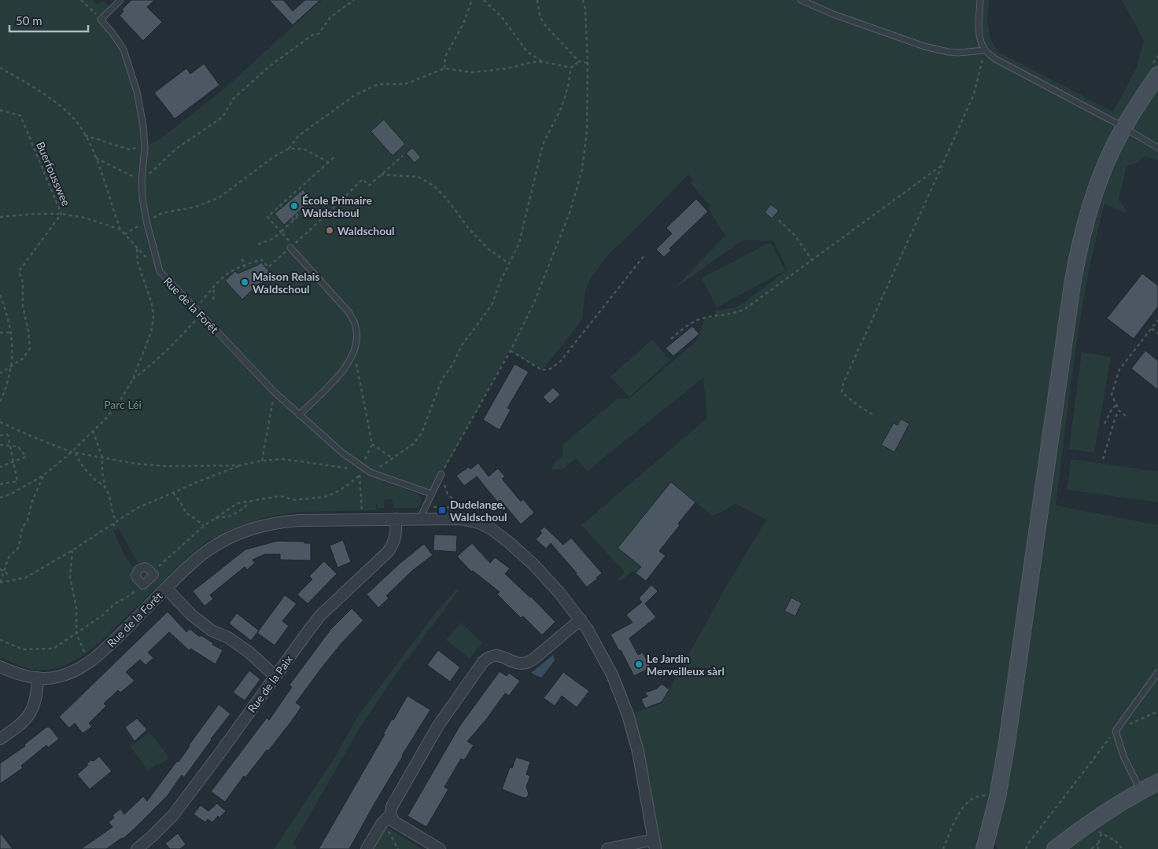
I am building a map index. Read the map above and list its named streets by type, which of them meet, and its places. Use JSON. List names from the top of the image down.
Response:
{
  "streets": {
    "street": ["Rue de la Forêt", "Rue de la Paix"],
    "path": ["Buerfousswee"]
  },
  "crossings": [
    ["Rue de la Forêt", "Rue de la Paix"]
  ],
  "parks": ["Parc Léi"],
  "places": {
    "other": [
      "École Primaire Waldschoul",
      "Waldschoul",
      "Maison Relais Waldschoul",
      "Le Jardin Merveilleux sàrl"
    ],
    "transit": ["Dudelange, Waldschoul"]
  },
  "scale_bar": "50 m"
}
